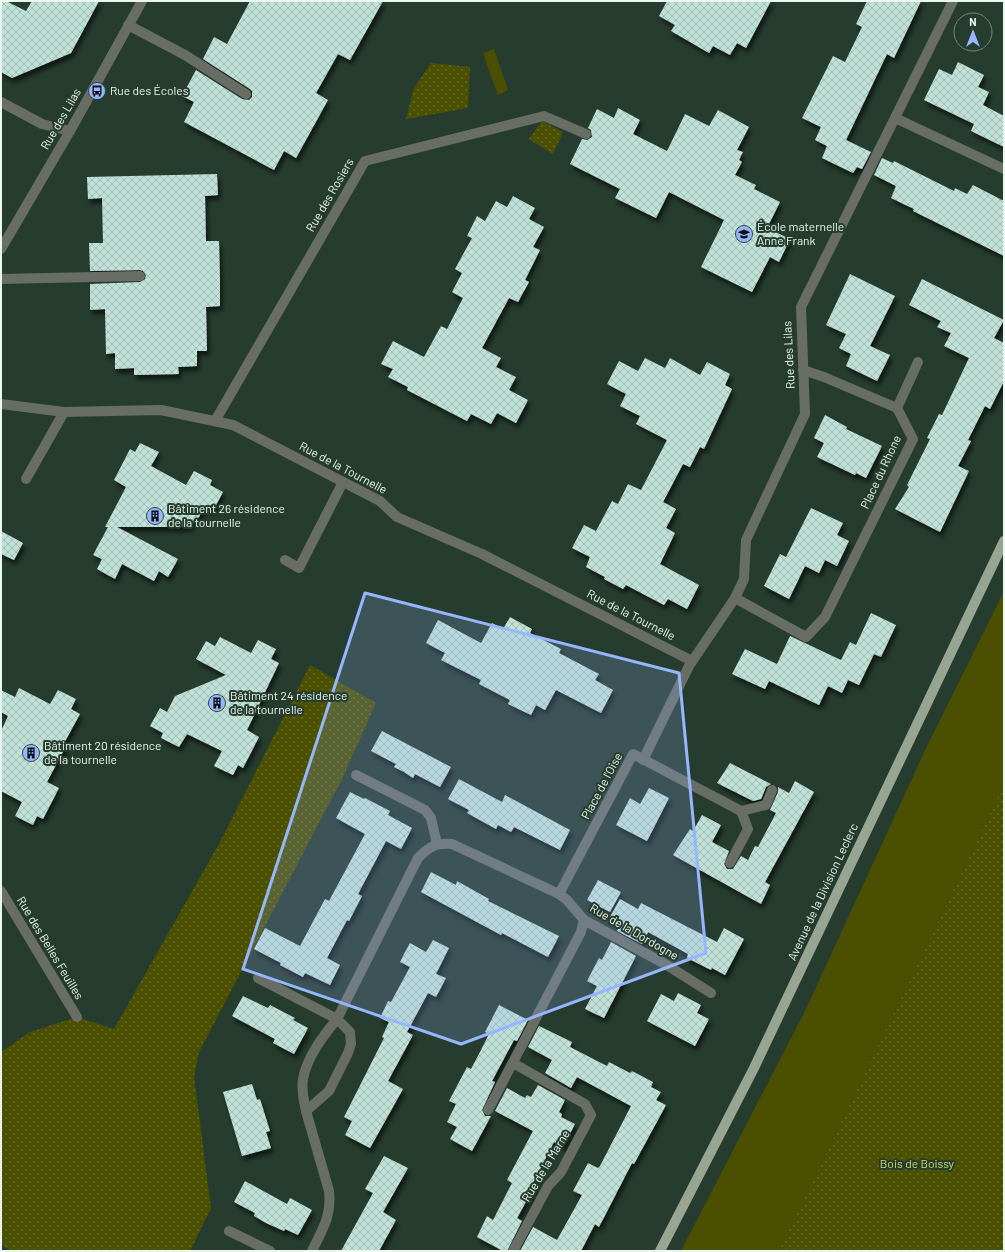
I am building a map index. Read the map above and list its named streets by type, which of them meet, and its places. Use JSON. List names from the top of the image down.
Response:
{
  "streets": {
    "main road": ["Avenue de la Division Leclerc"],
    "street": [
      "Rue des Lilas",
      "Rue des Rosiers",
      "Rue de la Tournelle",
      "Place du Rhone",
      "Place de l'Oise",
      "Rue de la Dordogne",
      "Rue des Belles Feuilles",
      "Rue de la Marne"
    ]
  },
  "crossings": [
    ["Rue des Lilas", "Rue de la Tournelle"],
    ["Rue des Lilas", "Place du Rhone"],
    ["Rue des Lilas", "Place de l'Oise"],
    ["Rue des Rosiers", "Rue de la Tournelle"],
    ["Place de l'Oise", "Rue de la Dordogne"]
  ],
  "parks": ["Bois de Boissy"],
  "places": {
    "bus stop": ["Rue des Écoles"],
    "school or university": ["École maternelle Anne Frank"],
    "building": ["Bâtiment 26 résidence de la tournelle", "Bâtiment 24 résidence de la tournelle", "Bâtiment 20 résidence de la tournelle"]
  },
  "north": "top"
}
